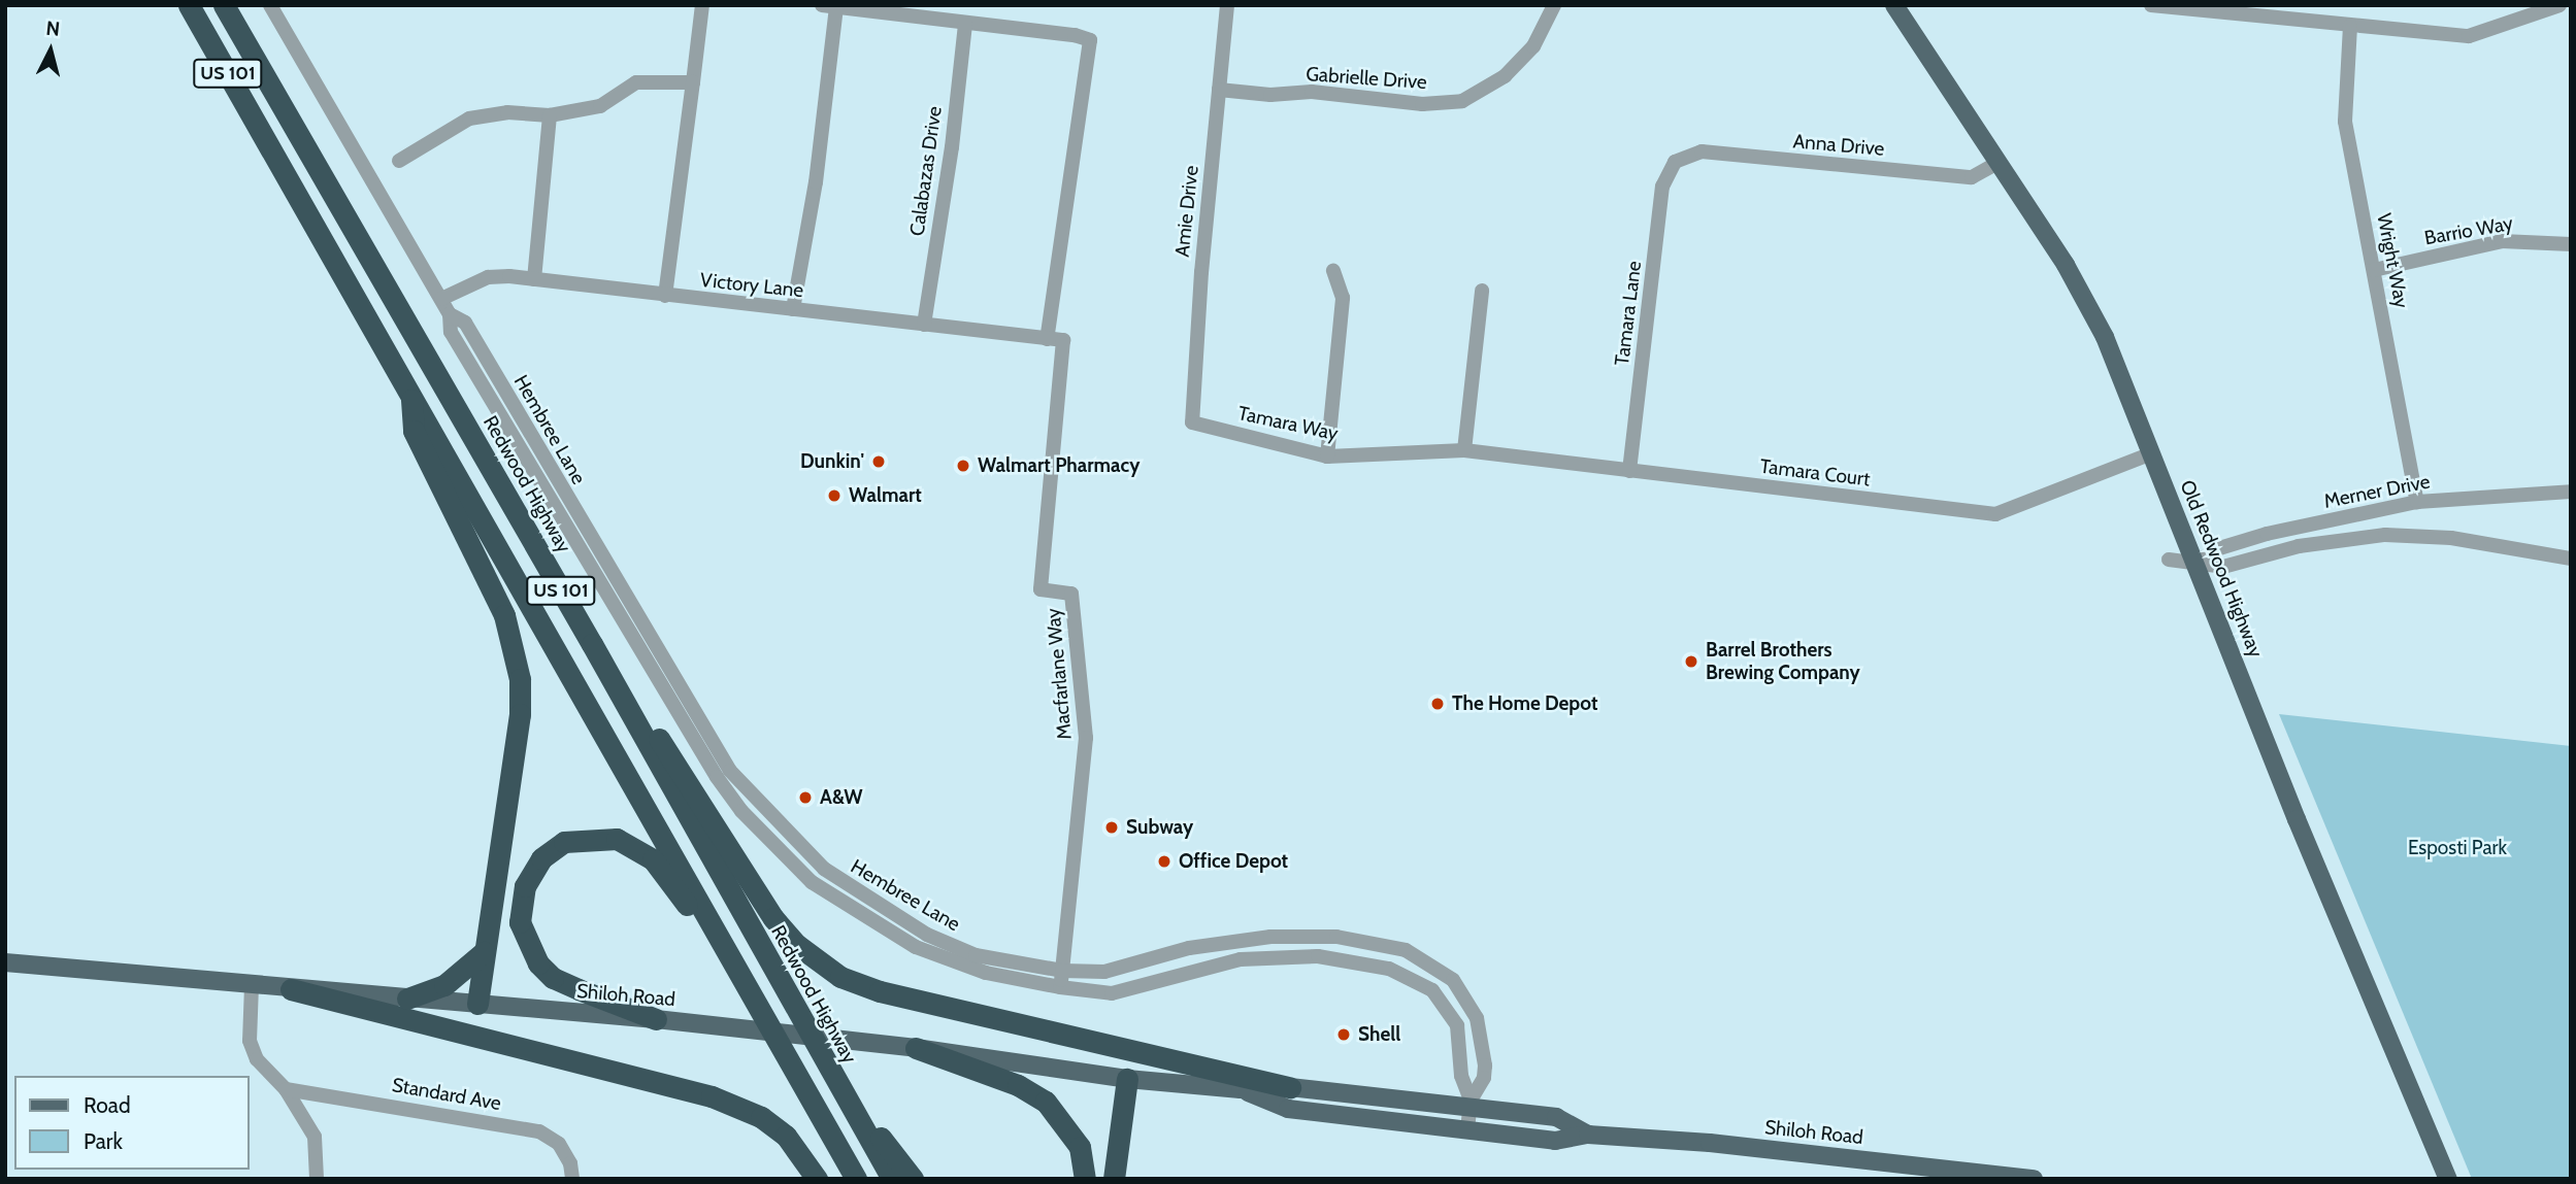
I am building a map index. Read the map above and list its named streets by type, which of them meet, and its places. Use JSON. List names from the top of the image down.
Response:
{
  "streets": {
    "highway": ["US 101", "Redwood Highway"],
    "main road": ["Old Redwood Highway", "Shiloh Road"],
    "street": [
      "Gabrielle Drive",
      "Anna Drive",
      "Calabazas Drive",
      "Amie Drive",
      "Barrio Way",
      "Wright Way",
      "Victory Lane",
      "Tamara Lane",
      "Tamara Way",
      "Hembree Lane",
      "Tamara Court",
      "Merner Drive",
      "Macfarlane Way",
      "Standard Ave"
    ]
  },
  "crossings": [
    ["Gabrielle Drive", "Amie Drive"],
    ["Anna Drive", "Tamara Lane"],
    ["Anna Drive", "Old Redwood Highway"],
    ["Calabazas Drive", "Victory Lane"],
    ["Amie Drive", "Tamara Way"],
    ["Barrio Way", "Wright Way"],
    ["Wright Way", "Merner Drive"],
    ["Victory Lane", "Hembree Lane"],
    ["Victory Lane", "Macfarlane Way"],
    ["Tamara Lane", "Tamara Court"],
    ["Tamara Way", "Tamara Court"],
    ["Hembree Lane", "Macfarlane Way"],
    ["Hembree Lane", "Shiloh Road"],
    ["Tamara Court", "Old Redwood Highway"],
    ["Merner Drive", "Old Redwood Highway"]
  ],
  "parks": ["Esposti Park"],
  "places": [
    "Dunkin'",
    "Walmart Pharmacy",
    "Walmart",
    "Barrel Brothers Brewing Company",
    "The Home Depot",
    "A&W",
    "Subway",
    "Office Depot",
    "Shell"
  ],
  "legend": ["Road", "Park"],
  "north": "top"
}
